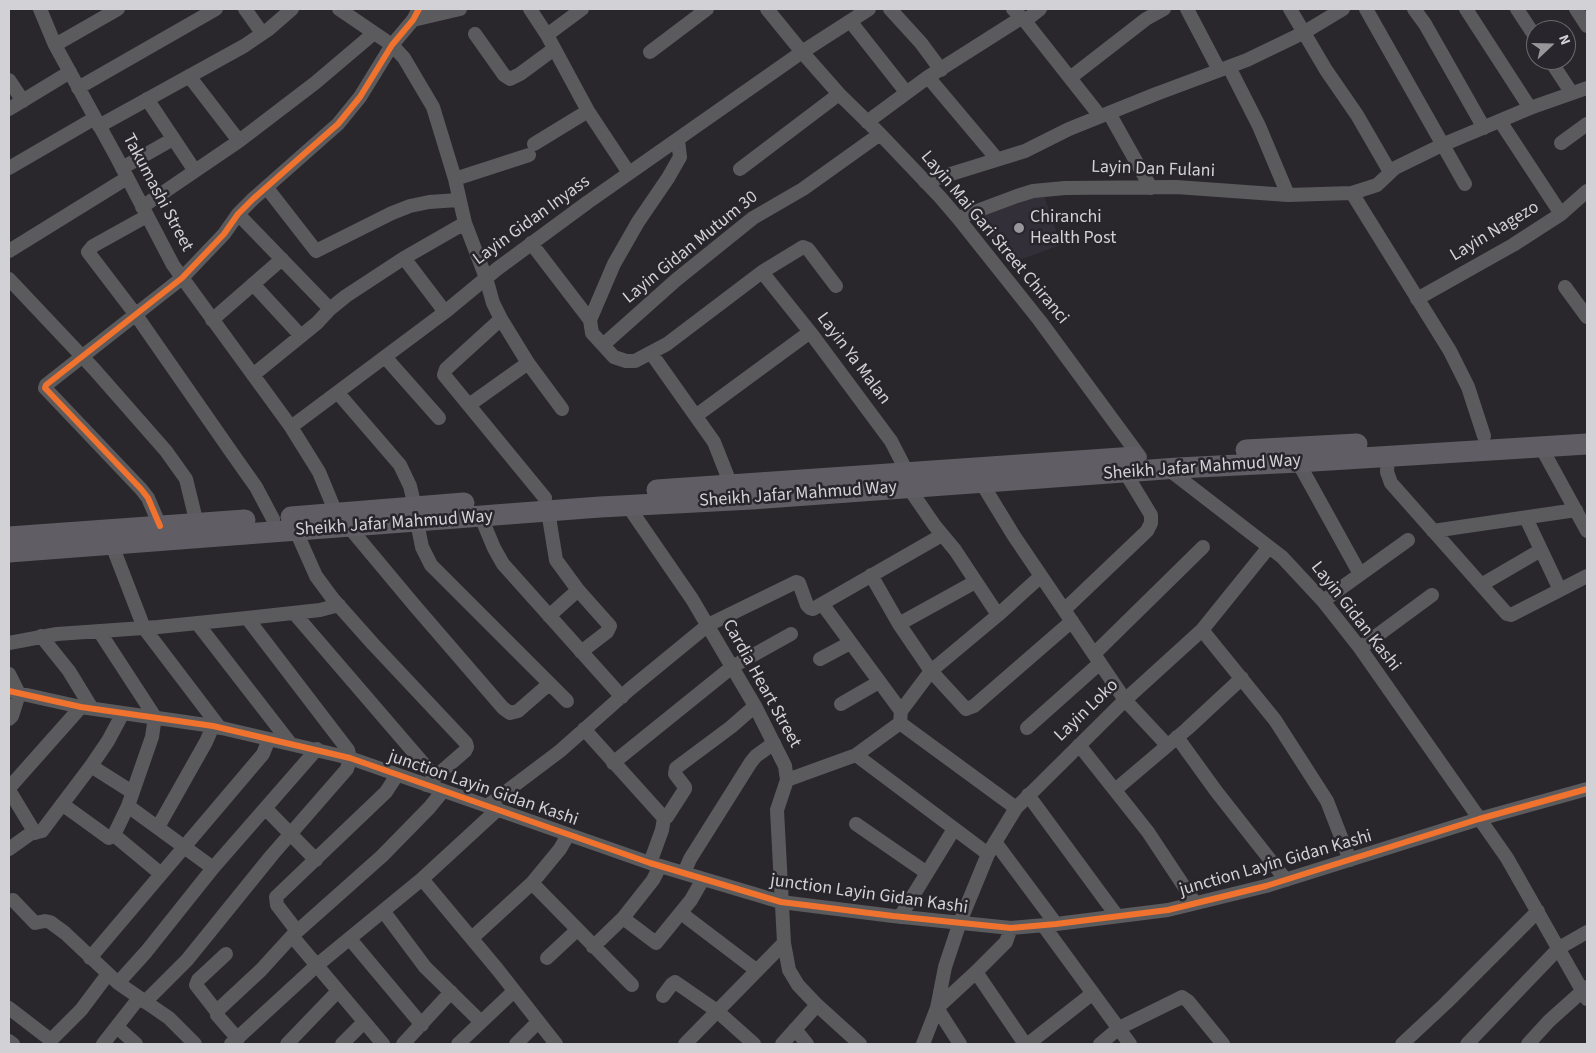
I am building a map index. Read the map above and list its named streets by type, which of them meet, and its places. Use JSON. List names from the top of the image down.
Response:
{
  "streets": {
    "main road": ["Sheikh Jafar Mahmud Way"],
    "street": [
      "Layin Dan Fulani",
      "Takumashi Street",
      "Layin Gidan Inyass",
      "Layin Nagezo",
      "Layin Mai Gari Street Chiranci",
      "Layin Gidan Mutum 30",
      "Layin Ya Malan",
      "Layin Gidan Kashi",
      "Cardia Heart Street",
      "Layin Loko",
      "junction Layin Gidan Kashi"
    ]
  },
  "crossings": [
    ["Layin Dan Fulani", "Layin Mai Gari Street Chiranci"],
    ["Takumashi Street", "Layin Gidan Inyass"],
    ["Takumashi Street", "Sheikh Jafar Mahmud Way"],
    ["Layin Gidan Inyass", "Layin Mai Gari Street Chiranci"],
    ["Layin Mai Gari Street Chiranci", "Layin Gidan Mutum 30"],
    ["Layin Mai Gari Street Chiranci", "Sheikh Jafar Mahmud Way"],
    ["Layin Gidan Mutum 30", "Layin Ya Malan"],
    ["Layin Ya Malan", "Sheikh Jafar Mahmud Way"],
    ["Sheikh Jafar Mahmud Way", "Layin Gidan Kashi"],
    ["Sheikh Jafar Mahmud Way", "Cardia Heart Street"],
    ["Layin Gidan Kashi", "Layin Loko"],
    ["Layin Gidan Kashi", "junction Layin Gidan Kashi"],
    ["Cardia Heart Street", "junction Layin Gidan Kashi"],
    ["Layin Loko", "junction Layin Gidan Kashi"]
  ],
  "places": ["Chiranchi Health Post"],
  "north": "right"
}
